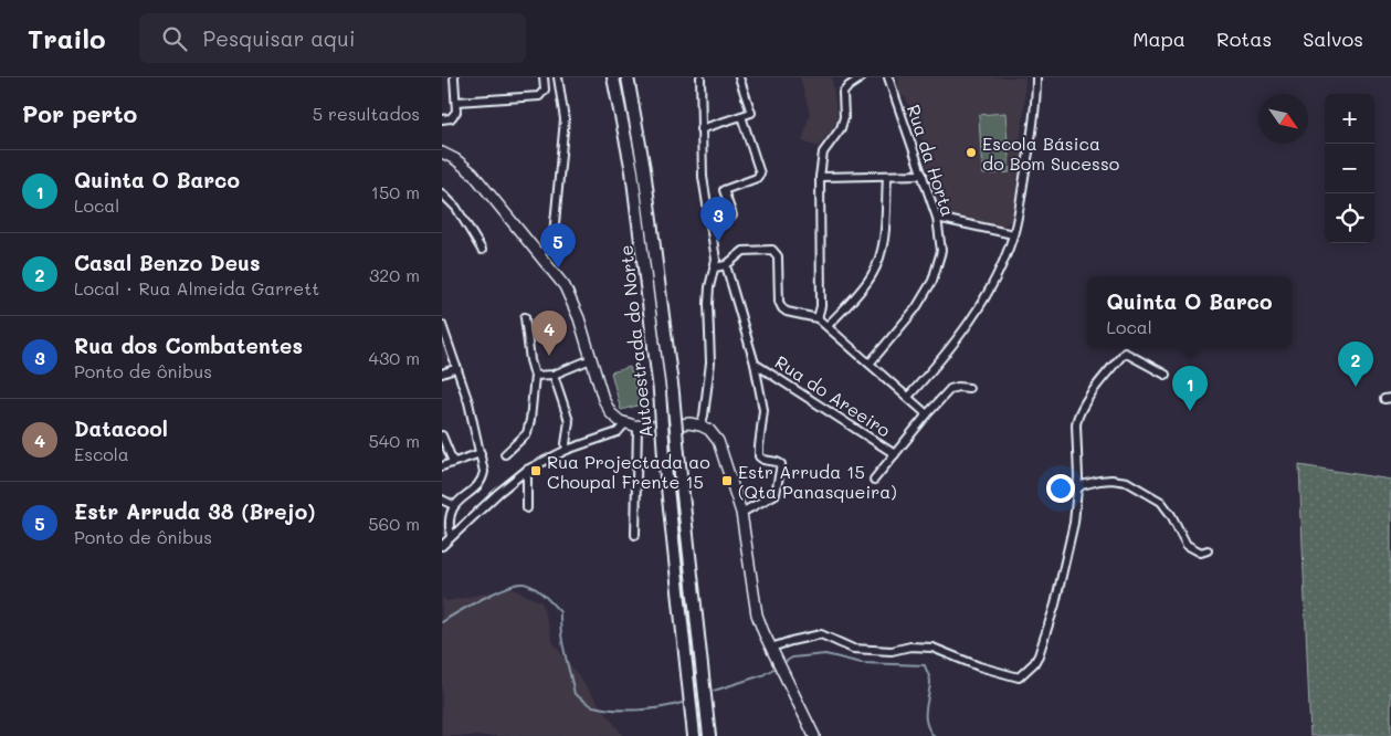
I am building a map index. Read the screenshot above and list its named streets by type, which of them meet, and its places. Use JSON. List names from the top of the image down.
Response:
{
  "streets": {
    "highway": ["Autoestrada do Norte"],
    "street": ["Rua da Horta", "Rua do Areeiro"]
  },
  "places": {
    "other": ["Escola Básica do Bom Sucesso"],
    "transit": ["Rua Projectada ao Choupal Frente 15", "Estr Arruda 15 (Qta Panasqueira)"]
  },
  "north": "bottom right",
  "page": {
    "header": "Trailo",
    "search": "Pesquisar aqui",
    "nav": ["Mapa", "Rotas", "Salvos"],
    "heading": ["Por perto", "5 resultados"],
    "map_buttons": ["+", "−"],
    "list": [
      {
        "mark": "1",
        "name": "Quinta O Barco",
        "note": "Local",
        "value": "150 m"
      },
      {
        "mark": "2",
        "name": "Casal Benzo Deus",
        "note": "Local · Rua Almeida Garrett",
        "value": "320 m"
      },
      {
        "mark": "3",
        "name": "Rua dos Combatentes",
        "note": "Ponto de ônibus",
        "value": "430 m"
      },
      {
        "mark": "4",
        "name": "Datacool",
        "note": "Escola",
        "value": "540 m"
      },
      {
        "mark": "5",
        "name": "Estr Arruda 38 (Brejo)",
        "note": "Ponto de ônibus",
        "value": "560 m"
      }
    ],
    "pins": [
      "3",
      "5",
      "4",
      "2",
      "1"
    ],
    "popup": ["Quinta O Barco", "Local"]
  }
}
